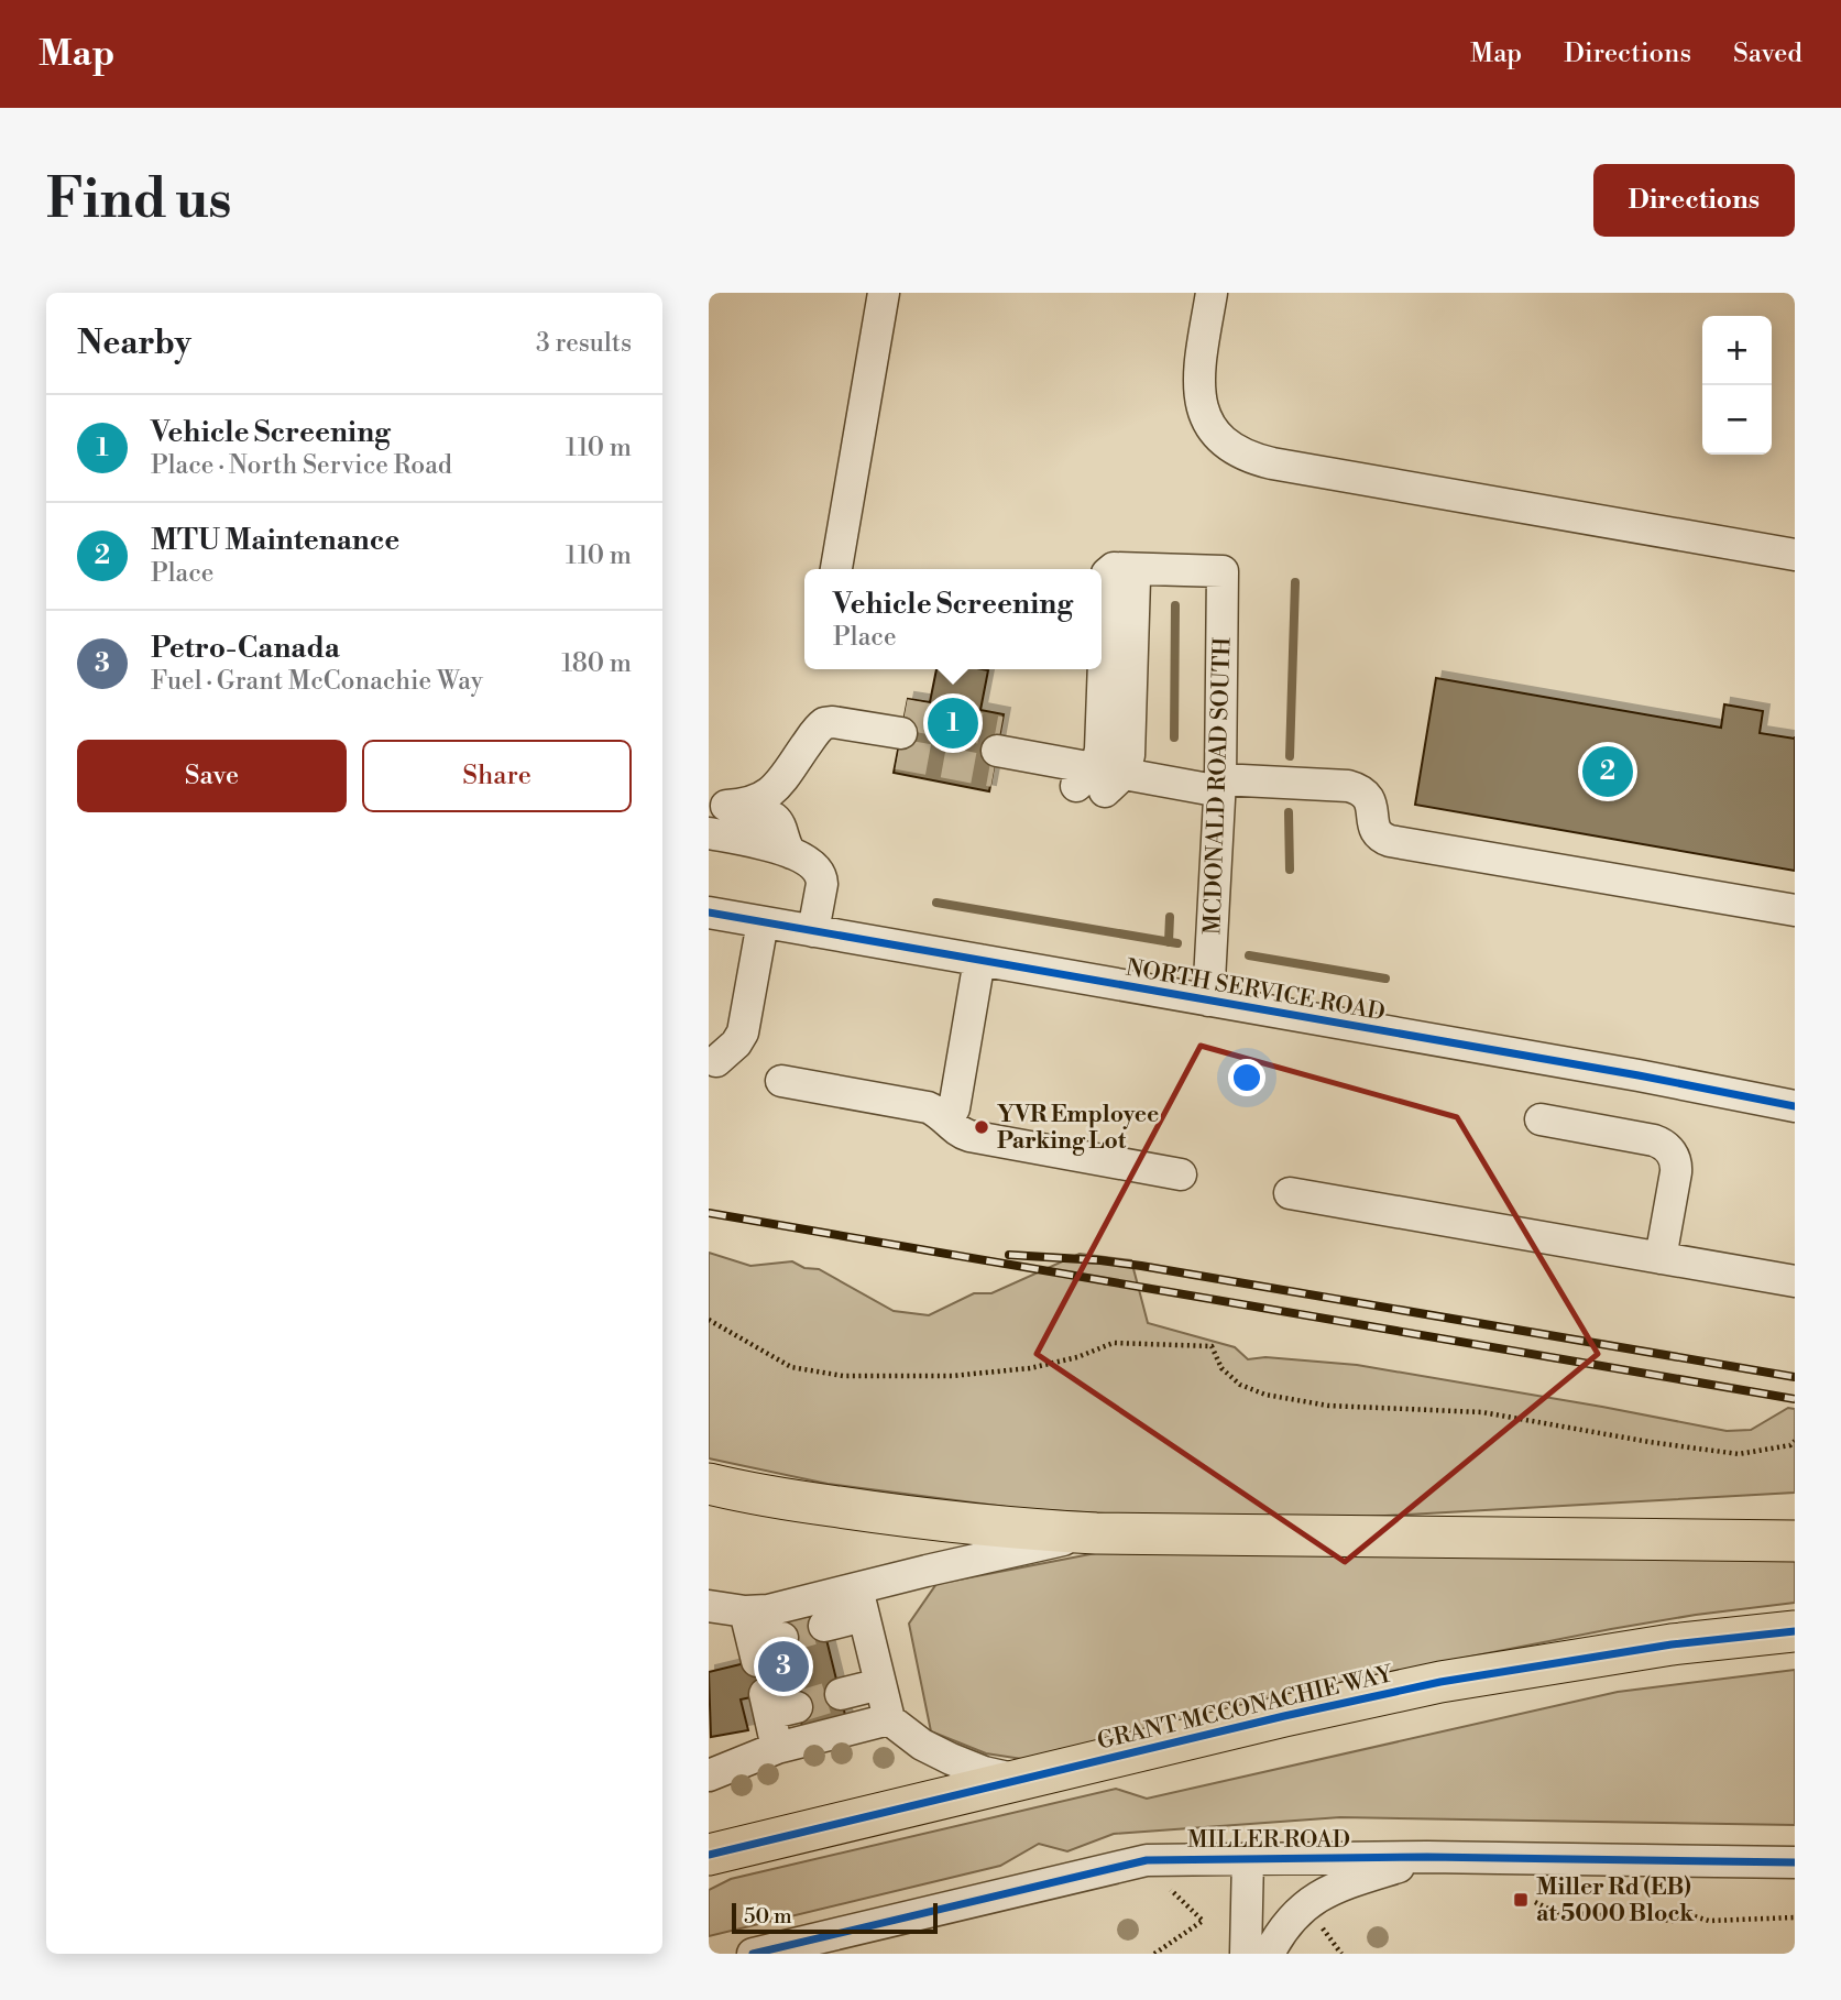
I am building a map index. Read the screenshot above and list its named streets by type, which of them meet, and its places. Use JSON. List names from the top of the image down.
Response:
{
  "streets": {
    "main road": ["GRANT MCCONACHIE WAY"],
    "street": ["MCDONALD ROAD SOUTH", "NORTH SERVICE ROAD", "MILLER ROAD"]
  },
  "crossings": [
    ["MCDONALD ROAD SOUTH", "NORTH SERVICE ROAD"]
  ],
  "places": {
    "other": ["YVR Employee Parking Lot"],
    "transit": ["Miller Rd (EB) at 5000 Block"]
  },
  "scale_bar": "50 m",
  "page": {
    "header": "Map",
    "nav": ["Map", "Directions", "Saved"],
    "buttons": [
      "Directions",
      ["Save", "Share"]
    ],
    "title": "Find us",
    "heading": ["Nearby", "3 results"],
    "map_buttons": ["+", "−"],
    "list": [
      {
        "mark": "1",
        "name": "Vehicle Screening",
        "note": "Place · North Service Road",
        "value": "110 m"
      },
      {
        "mark": "2",
        "name": "MTU Maintenance",
        "note": "Place",
        "value": "110 m"
      },
      {
        "mark": "3",
        "name": "Petro-Canada",
        "note": "Fuel · Grant McConachie Way",
        "value": "180 m"
      }
    ],
    "popup": ["Vehicle Screening", "Place"],
    "pins": ["1", "2", "3"],
    "scale": "50 m"
  }
}
